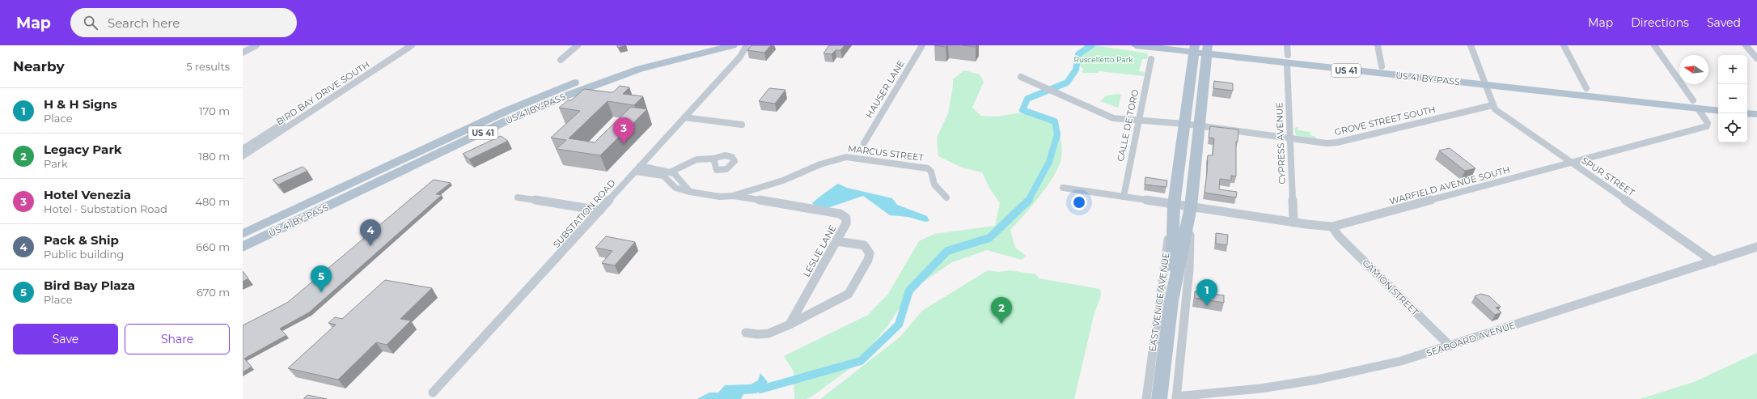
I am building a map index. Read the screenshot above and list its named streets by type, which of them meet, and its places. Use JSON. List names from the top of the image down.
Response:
{
  "streets": {
    "main road": ["US 41", "US 41 BY-PASS", "EAST VENICE AVENUE"],
    "street": [
      "HAUSER LANE",
      "BIRD BAY DRIVE SOUTH",
      "GROVE STREET SOUTH",
      "CALLE DE TORO",
      "CYPRESS AVENUE",
      "MARCUS STREET",
      "SPUR STREET",
      "WARFIELD AVENUE SOUTH",
      "SUBSTATION ROAD",
      "LESLIE LANE",
      "CAMION STREET",
      "SEABOARD AVENUE"
    ]
  },
  "crossings": [
    ["US 41 BY-PASS", "CYPRESS AVENUE"],
    ["US 41 BY-PASS", "WARFIELD AVENUE SOUTH"],
    ["US 41 BY-PASS", "EAST VENICE AVENUE"],
    ["GROVE STREET SOUTH", "CALLE DE TORO"],
    ["GROVE STREET SOUTH", "CYPRESS AVENUE"],
    ["GROVE STREET SOUTH", "SPUR STREET"],
    ["GROVE STREET SOUTH", "EAST VENICE AVENUE"],
    ["CALLE DE TORO", "WARFIELD AVENUE SOUTH"],
    ["CYPRESS AVENUE", "WARFIELD AVENUE SOUTH"],
    ["MARCUS STREET", "LESLIE LANE"],
    ["SPUR STREET", "WARFIELD AVENUE SOUTH"],
    ["SPUR STREET", "SEABOARD AVENUE"],
    ["WARFIELD AVENUE SOUTH", "CAMION STREET"],
    ["WARFIELD AVENUE SOUTH", "EAST VENICE AVENUE"],
    ["SUBSTATION ROAD", "LESLIE LANE"],
    ["CAMION STREET", "SEABOARD AVENUE"],
    ["EAST VENICE AVENUE", "SEABOARD AVENUE"]
  ],
  "parks": ["Ruscelletto Park"],
  "north": "left",
  "page": {
    "header": "Map",
    "search": "Search here",
    "nav": ["Map", "Directions", "Saved"],
    "heading": ["Nearby", "5 results"],
    "map_buttons": ["+", "−"],
    "list": [
      {
        "mark": "1",
        "name": "H & H Signs",
        "note": "Place",
        "value": "170 m"
      },
      {
        "mark": "2",
        "name": "Legacy Park",
        "note": "Park",
        "value": "180 m"
      },
      {
        "mark": "3",
        "name": "Hotel Venezia",
        "note": "Hotel · Substation Road",
        "value": "480 m"
      },
      {
        "mark": "4",
        "name": "Pack & Ship",
        "note": "Public building",
        "value": "660 m"
      },
      {
        "mark": "5",
        "name": "Bird Bay Plaza",
        "note": "Place",
        "value": "670 m"
      }
    ],
    "pins": [
      "3",
      "4",
      "5",
      "1",
      "2"
    ],
    "buttons": ["Save", "Share"]
  }
}
